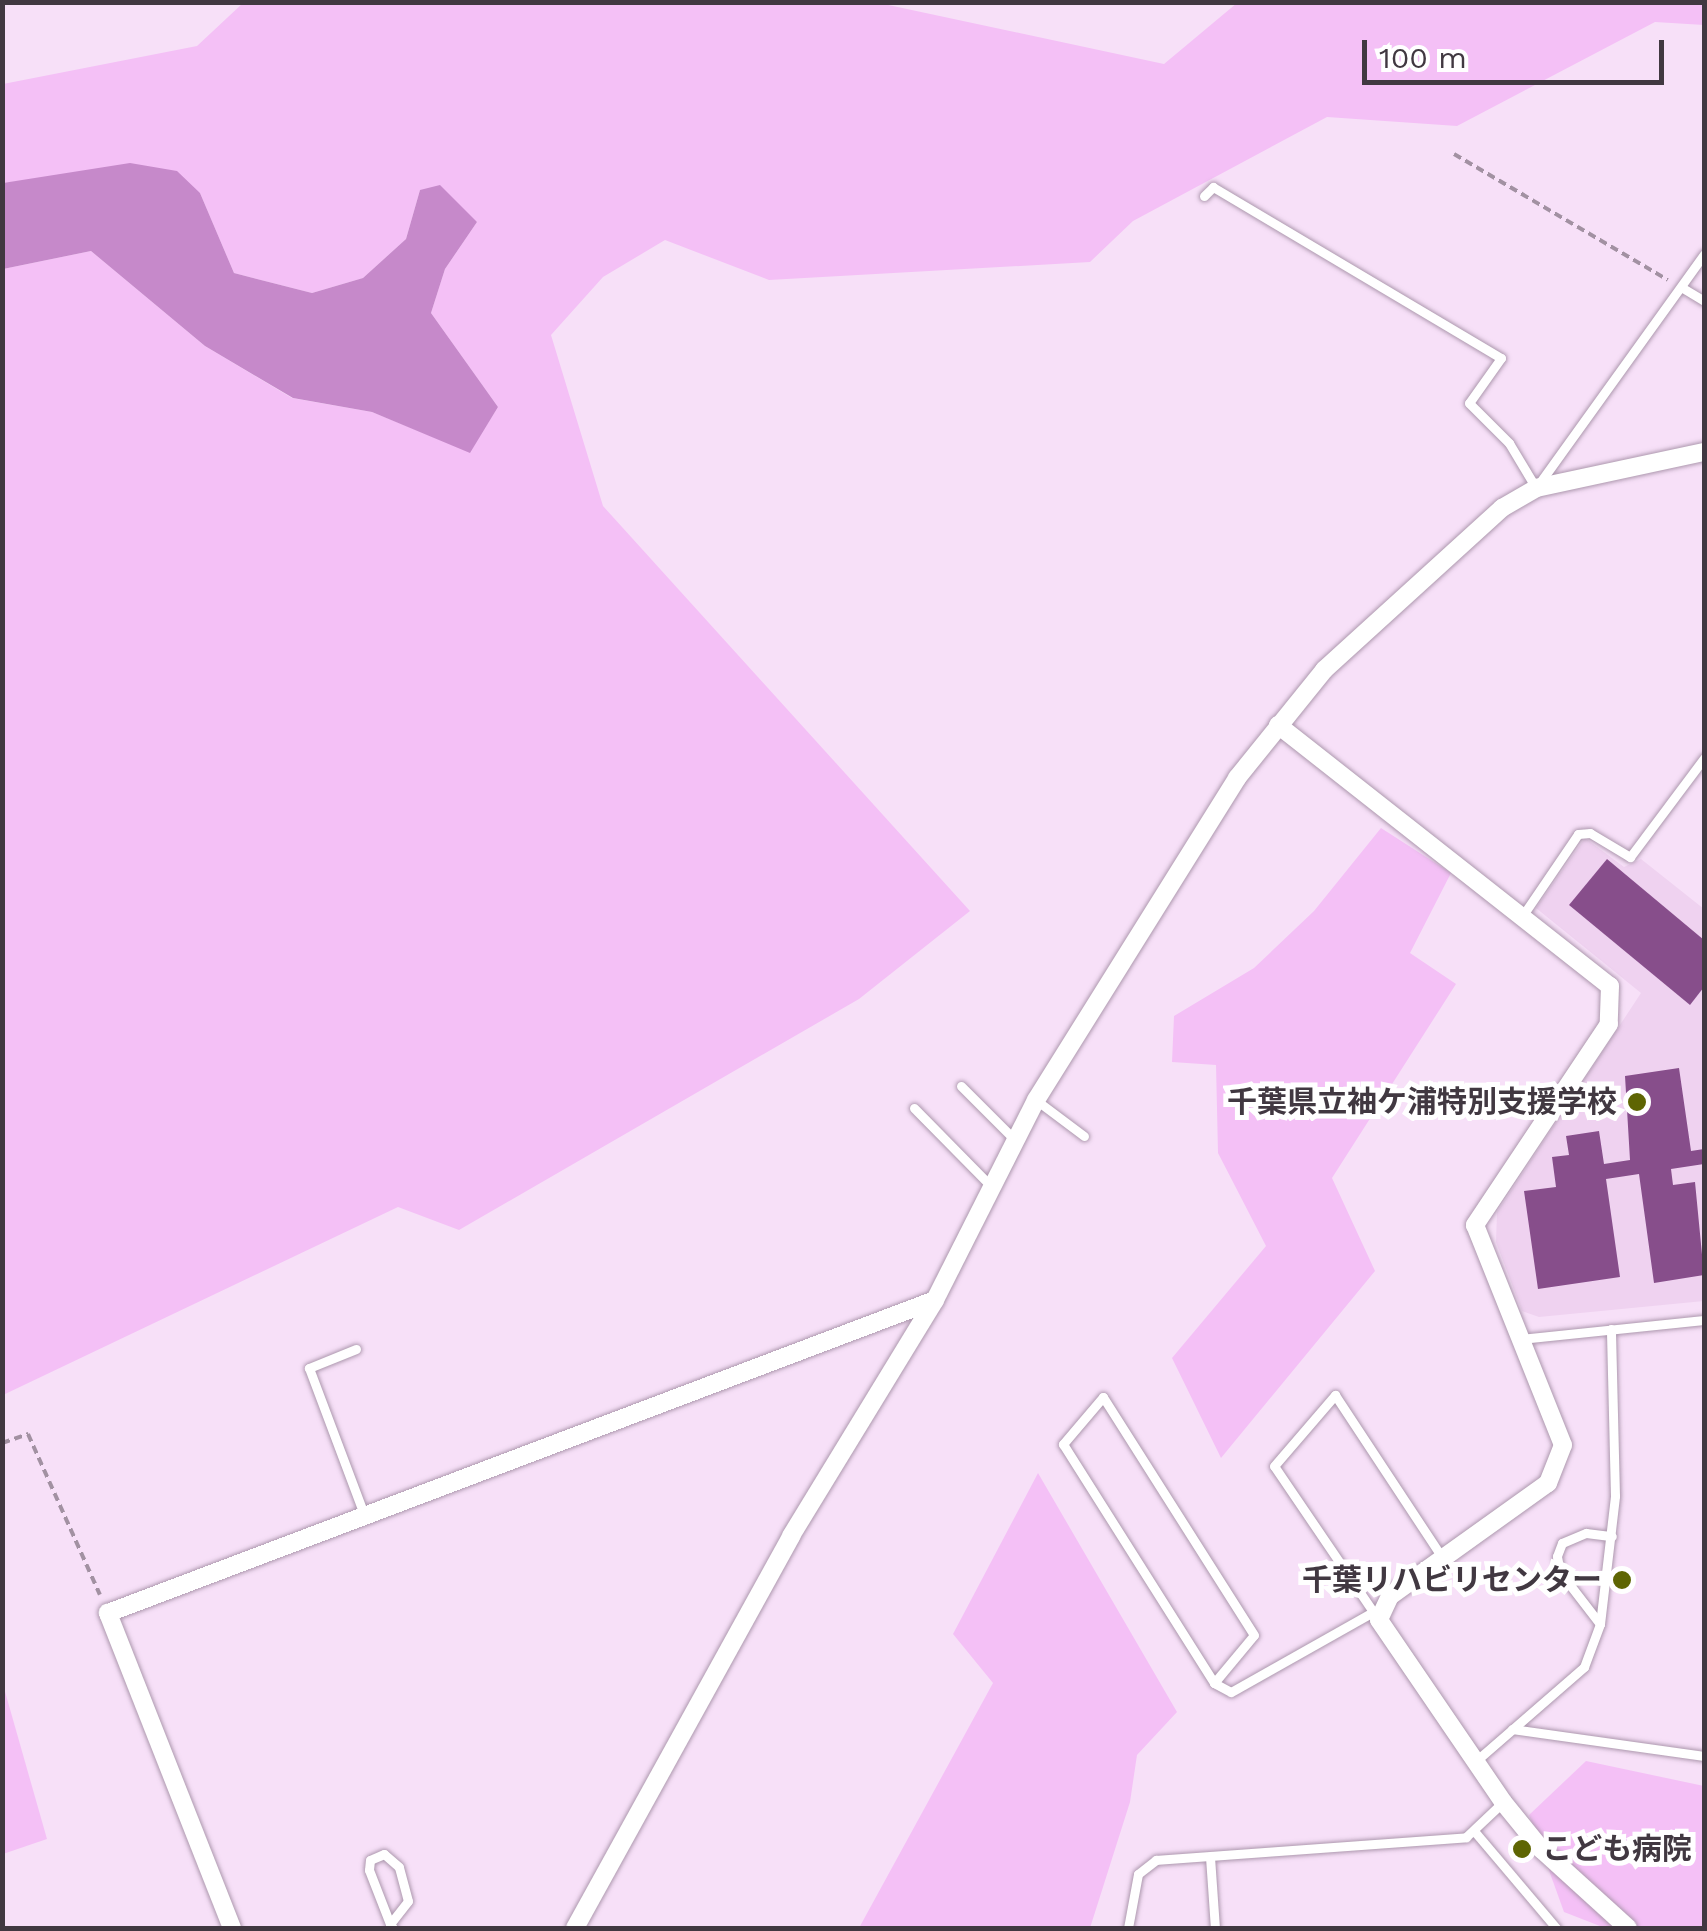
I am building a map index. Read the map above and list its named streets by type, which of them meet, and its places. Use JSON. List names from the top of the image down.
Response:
{
  "places": ["千葉県立袖ケ浦特別支援学校", "千葉リハビリセンター", "こども病院"],
  "scale_bar": "100 m"
}
